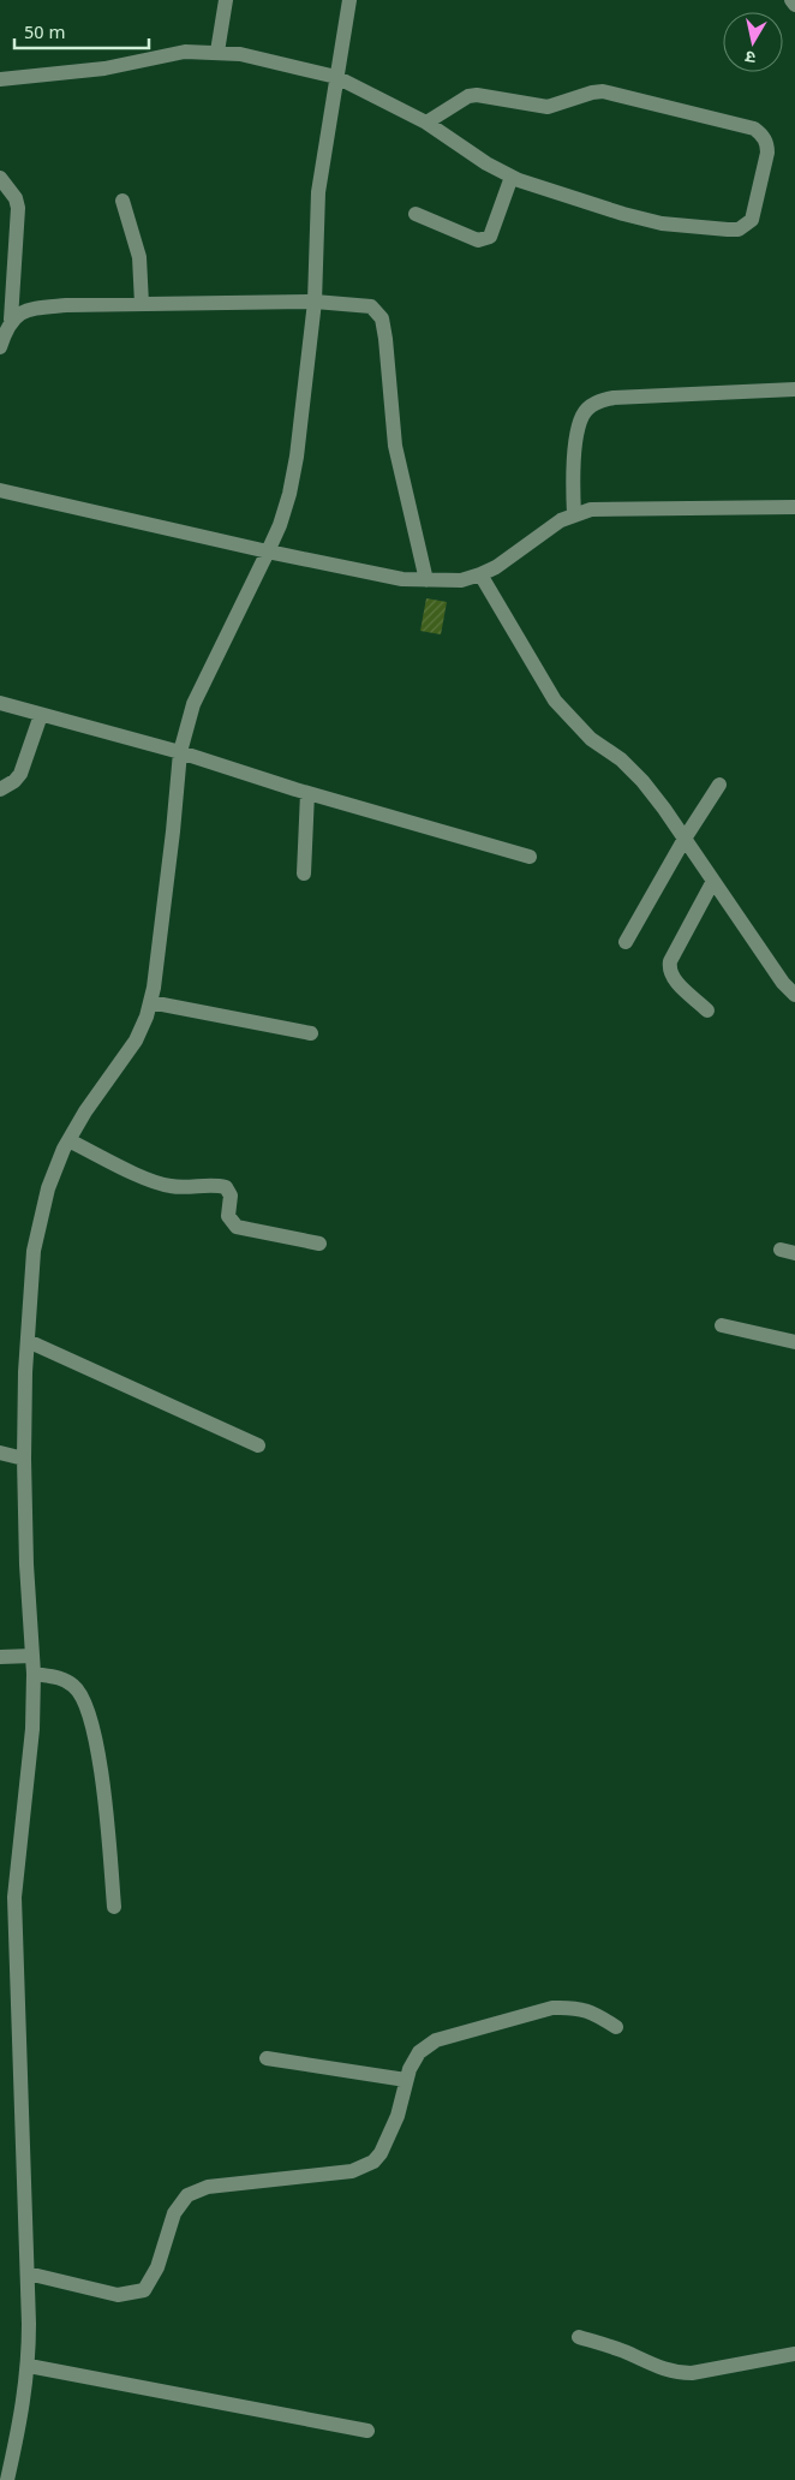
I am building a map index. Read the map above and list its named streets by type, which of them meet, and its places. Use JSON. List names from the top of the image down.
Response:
{
  "scale_bar": "50 m",
  "north": "bottom"
}
